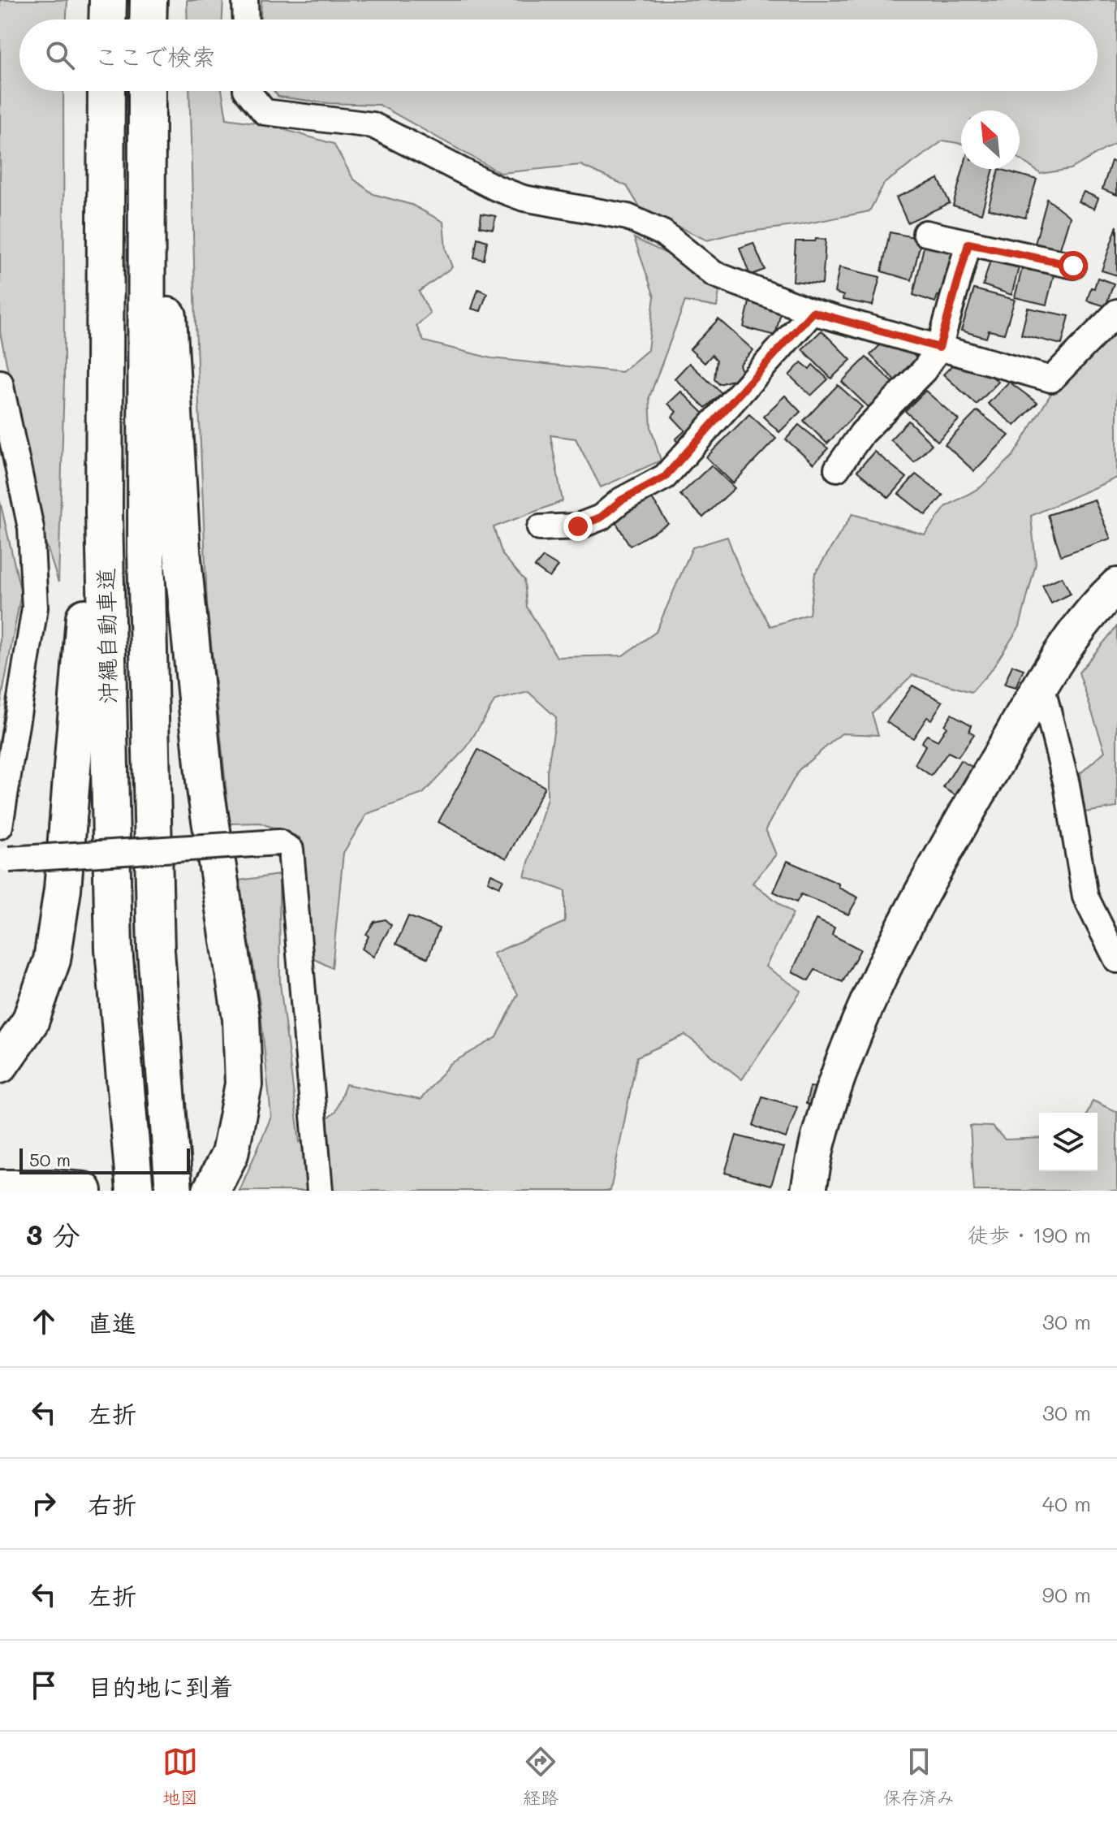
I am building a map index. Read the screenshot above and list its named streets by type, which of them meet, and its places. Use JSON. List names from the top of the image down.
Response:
{
  "streets": {
    "highway": ["沖縄自動車道"]
  },
  "scale_bar": "50 m",
  "north": "top left",
  "page": {
    "search": "ここで検索",
    "scale": "50 m",
    "heading": ["3 分", "徒歩 · 190 m"],
    "list": [
      ["直進", "30 m"],
      ["左折", "30 m"],
      ["右折", "40 m"],
      ["左折", "90 m"],
      "目的地に到着"
    ],
    "nav": ["地図", "経路", "保存済み"]
  }
}
